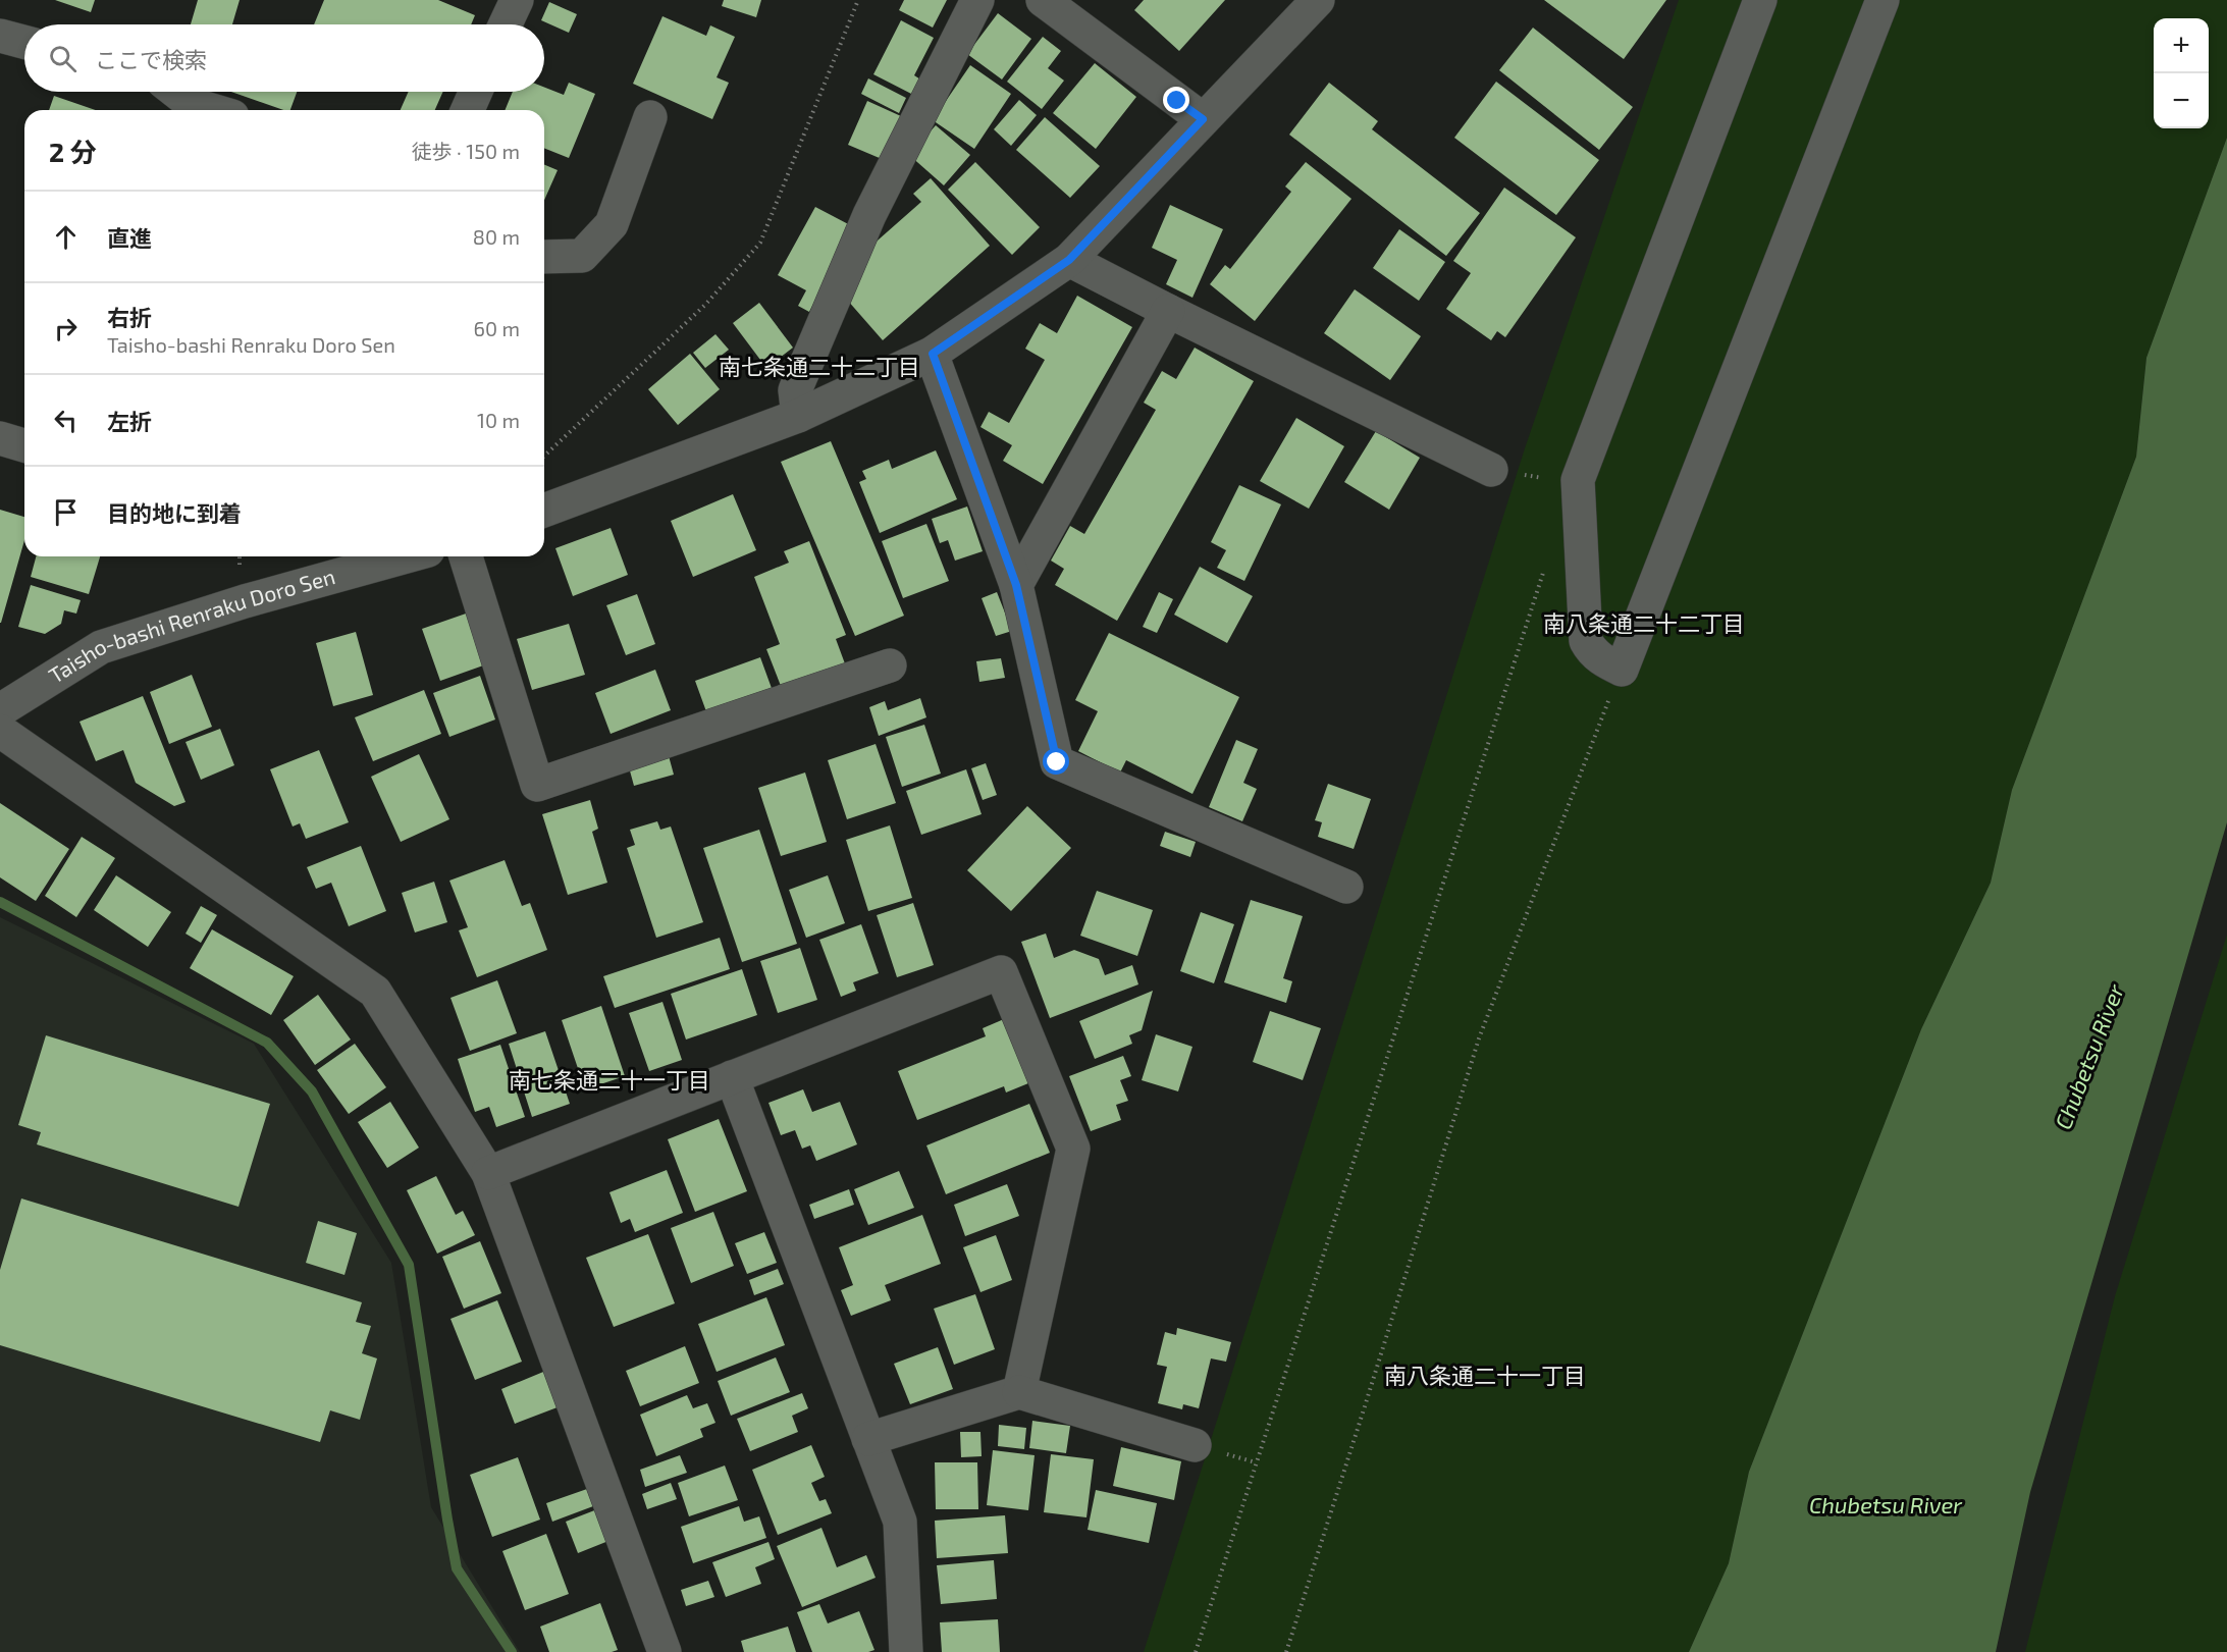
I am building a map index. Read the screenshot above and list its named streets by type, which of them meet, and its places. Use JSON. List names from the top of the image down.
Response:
{
  "streets": {
    "street": ["Taisho-bashi Renraku Doro Sen"]
  },
  "districts": [
    "南七条通二十二丁目",
    "南八条通二十二丁目",
    "南七条通二十一丁目",
    "南八条通二十一丁目"
  ],
  "water": ["Chubetsu River"],
  "page": {
    "map_buttons": ["+", "−"],
    "search": "ここで検索",
    "heading": ["2 分", "徒歩 · 150 m"],
    "list": [
      ["直進", "80 m"],
      ["右折", "Taisho-bashi Renraku Doro Sen", "60 m"],
      ["左折", "10 m"],
      "目的地に到着"
    ]
  }
}
